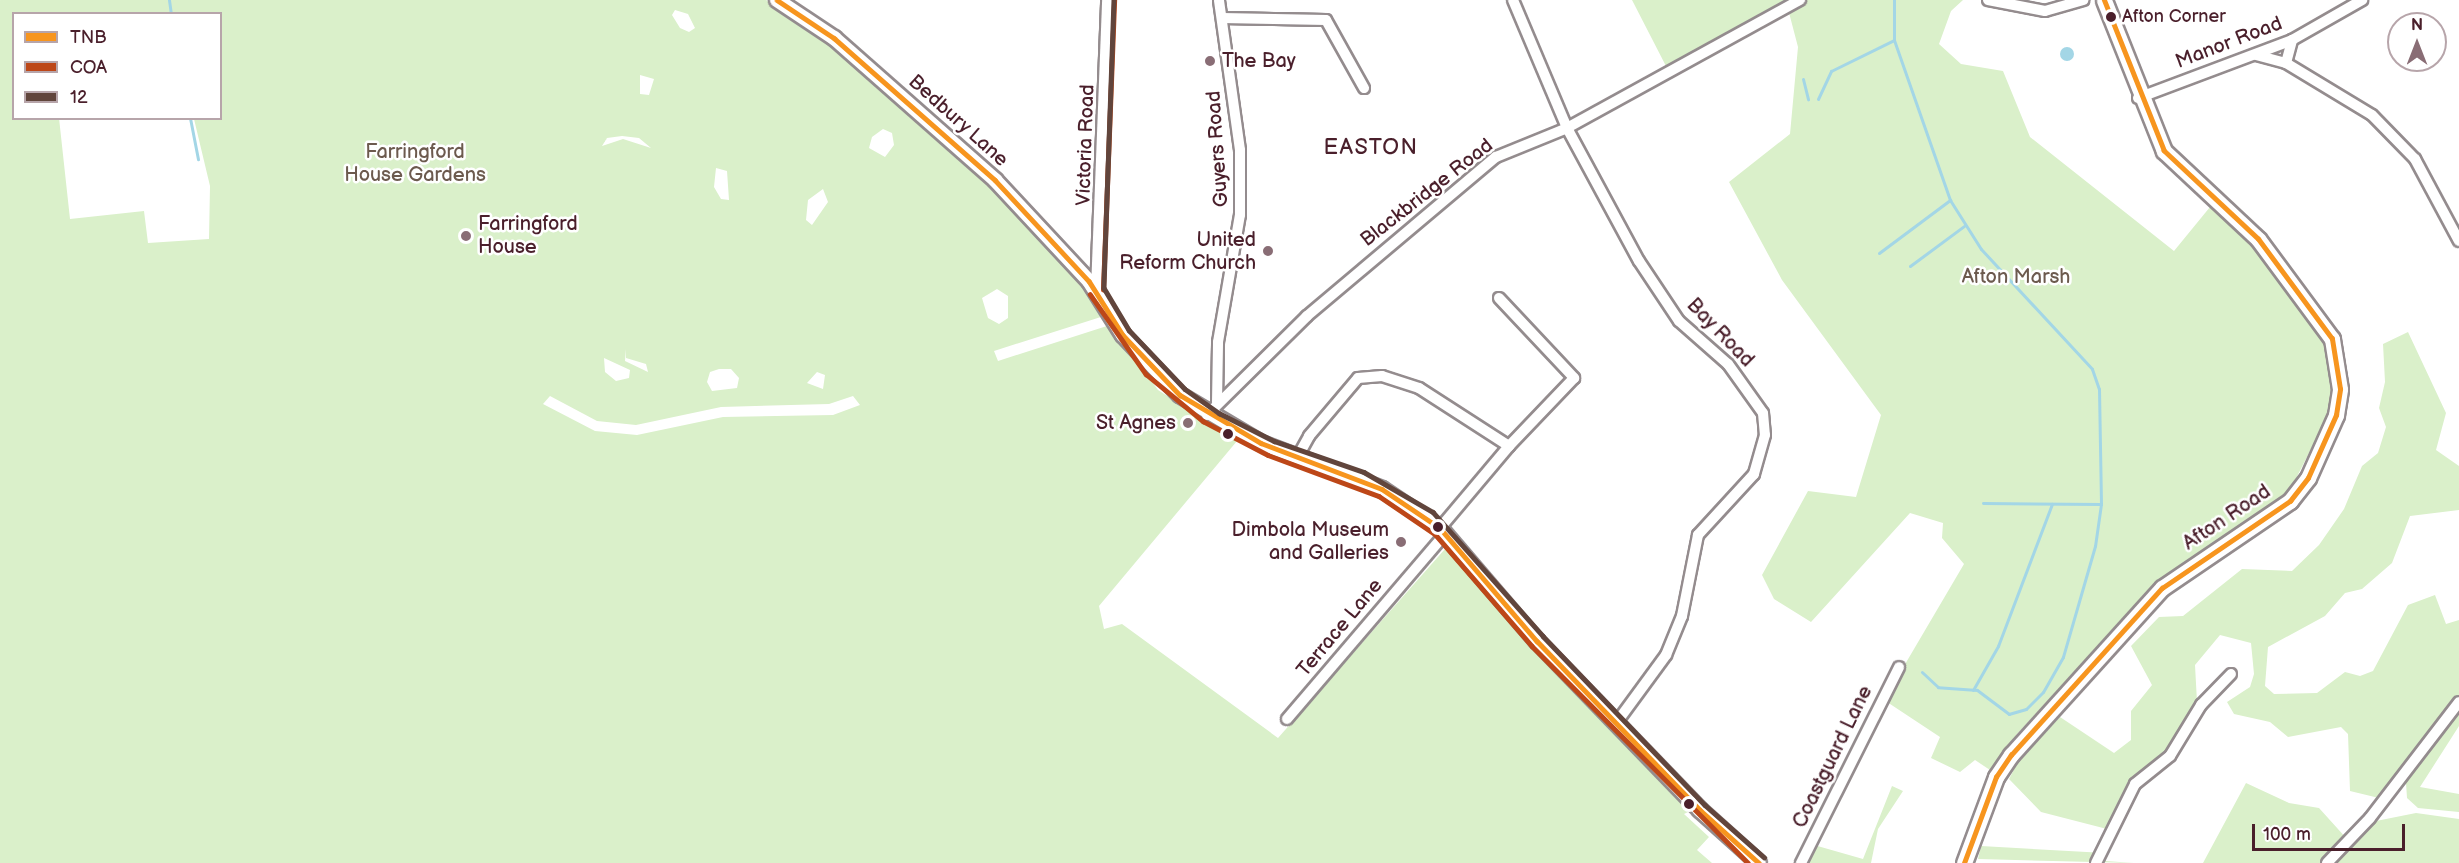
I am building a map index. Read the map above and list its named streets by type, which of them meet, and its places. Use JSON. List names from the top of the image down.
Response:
{
  "streets": {
    "main road": ["Afton Road"],
    "street": [
      "Manor Road",
      "Bedbury Lane",
      "Victoria Road",
      "Guyers Road",
      "Blackbridge Road",
      "Bay Road",
      "Terrace Lane",
      "Coastguard Lane"
    ]
  },
  "crossings": [
    ["Manor Road", "Afton Road"],
    ["Bedbury Lane", "Victoria Road"],
    ["Bedbury Lane", "Blackbridge Road"],
    ["Bedbury Lane", "Bay Road"],
    ["Bedbury Lane", "Terrace Lane"],
    ["Guyers Road", "Blackbridge Road"],
    ["Blackbridge Road", "Bay Road"]
  ],
  "districts": ["EASTON"],
  "parks": ["Farringford House Gardens", "Afton Marsh"],
  "places": [
    "Afton Corner",
    "The Bay",
    "Farringford House",
    "United Reform Church",
    "St Agnes",
    "Dimbola Museum and Galleries"
  ],
  "lines": ["transit line TNB", "transit line COA", "transit line 12"],
  "legend": ["TNB", "COA", "12"],
  "scale_bar": "100 m",
  "north": "top"
}
